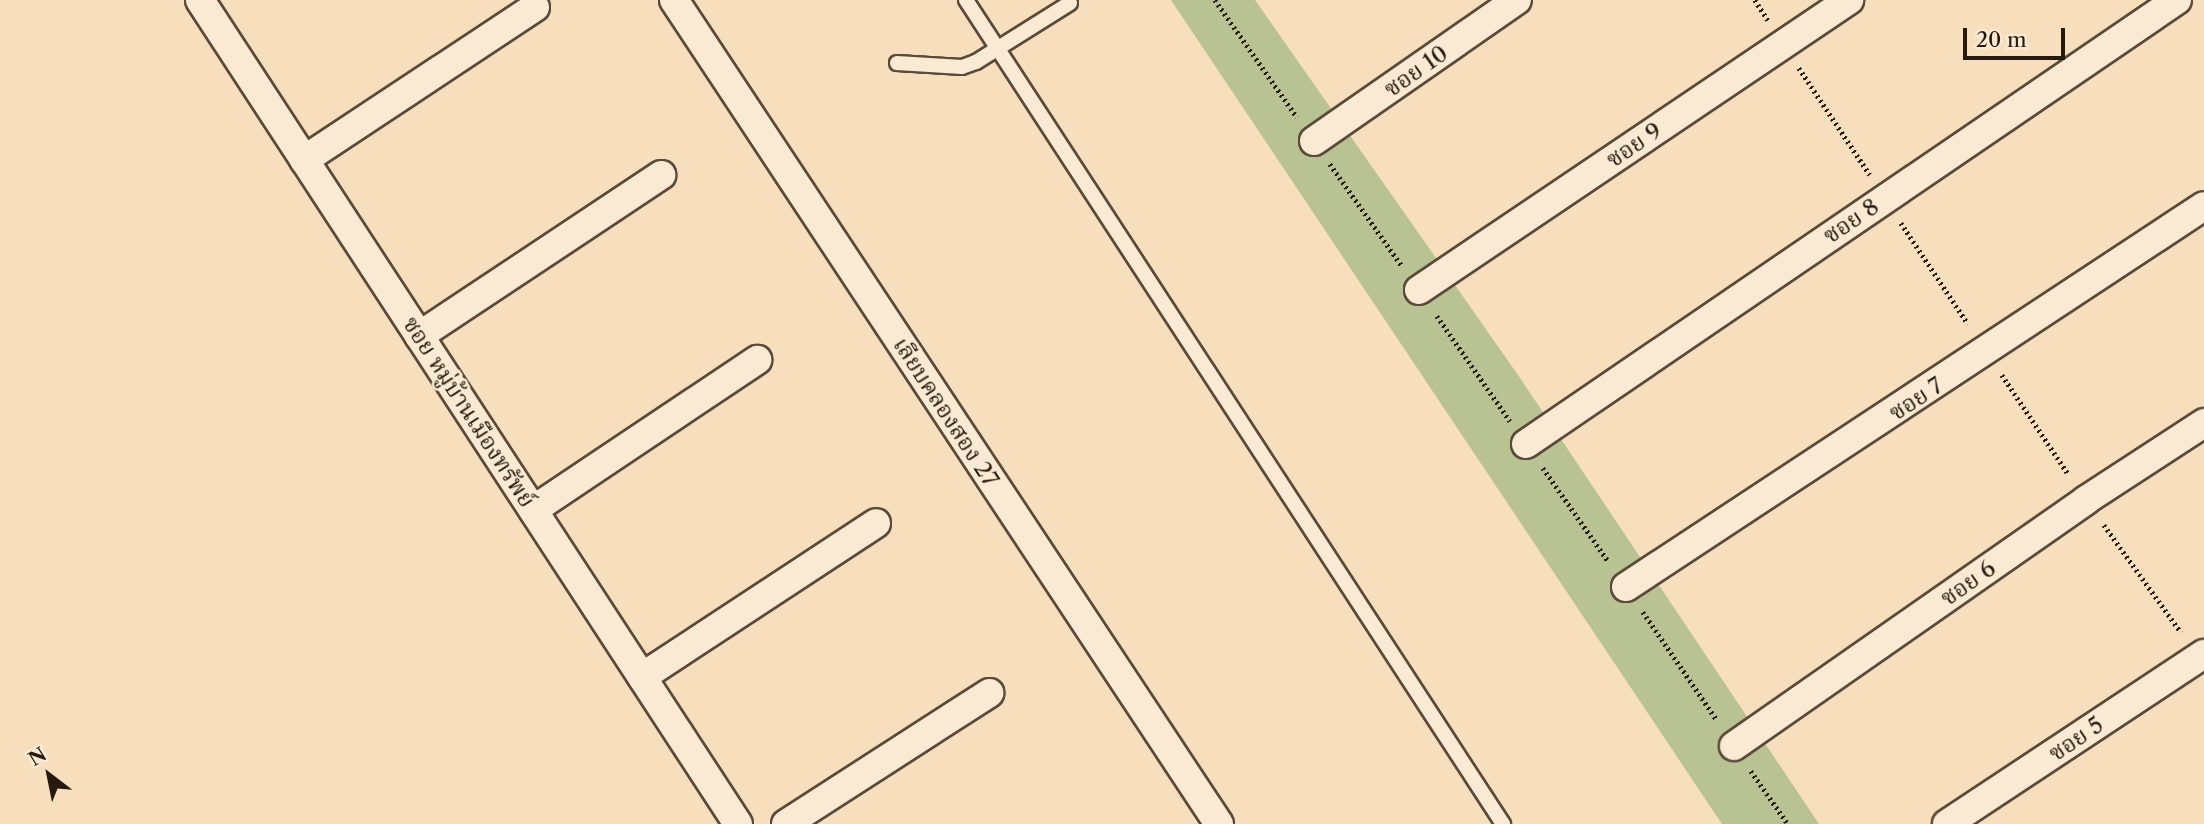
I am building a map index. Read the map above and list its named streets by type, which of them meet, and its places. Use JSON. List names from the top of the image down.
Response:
{
  "streets": {
    "street": [
      "ซอย 10",
      "ซอย 9",
      "ซอย 8",
      "ซอย 7",
      "ซอย หมู่บ้านเมืองทรัพย์",
      "เลียบคลองสอง 27",
      "ซอย 6",
      "ซอย 5"
    ]
  },
  "scale_bar": "20 m",
  "north": "top left"
}
